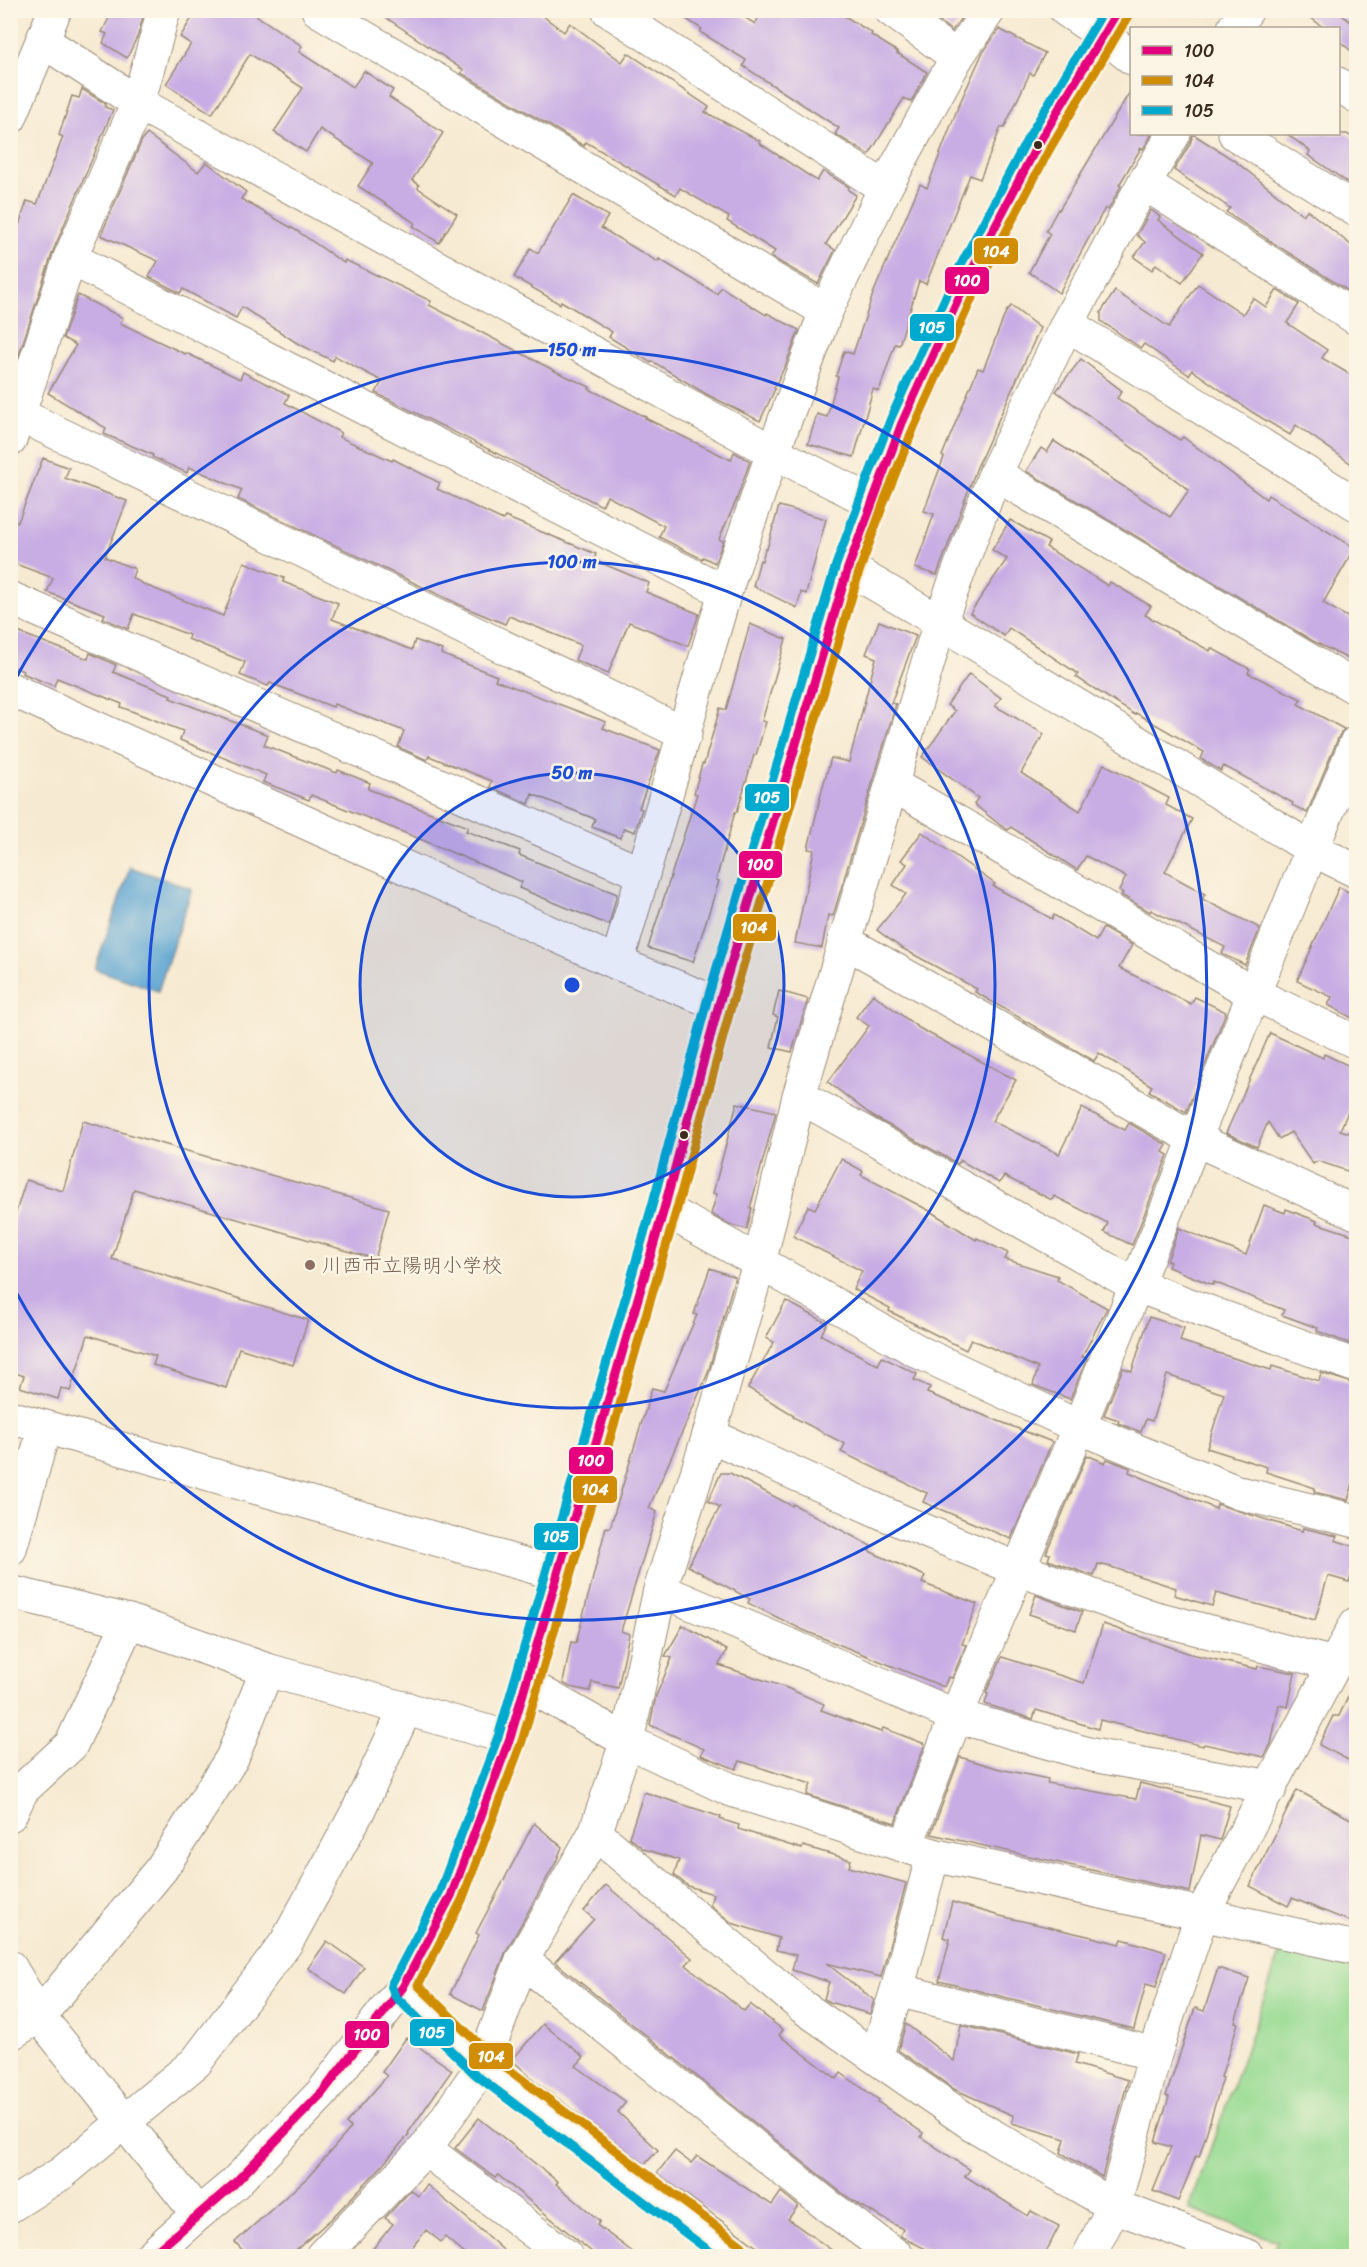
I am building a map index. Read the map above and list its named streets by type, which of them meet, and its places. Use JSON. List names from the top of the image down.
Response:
{
  "places": ["川西市立陽明小学校"],
  "lines": ["transit line 100", "transit line 105", "transit line 104"],
  "legend": ["100", "104", "105"],
  "rings": ["150 m", "100 m", "50 m"]
}
